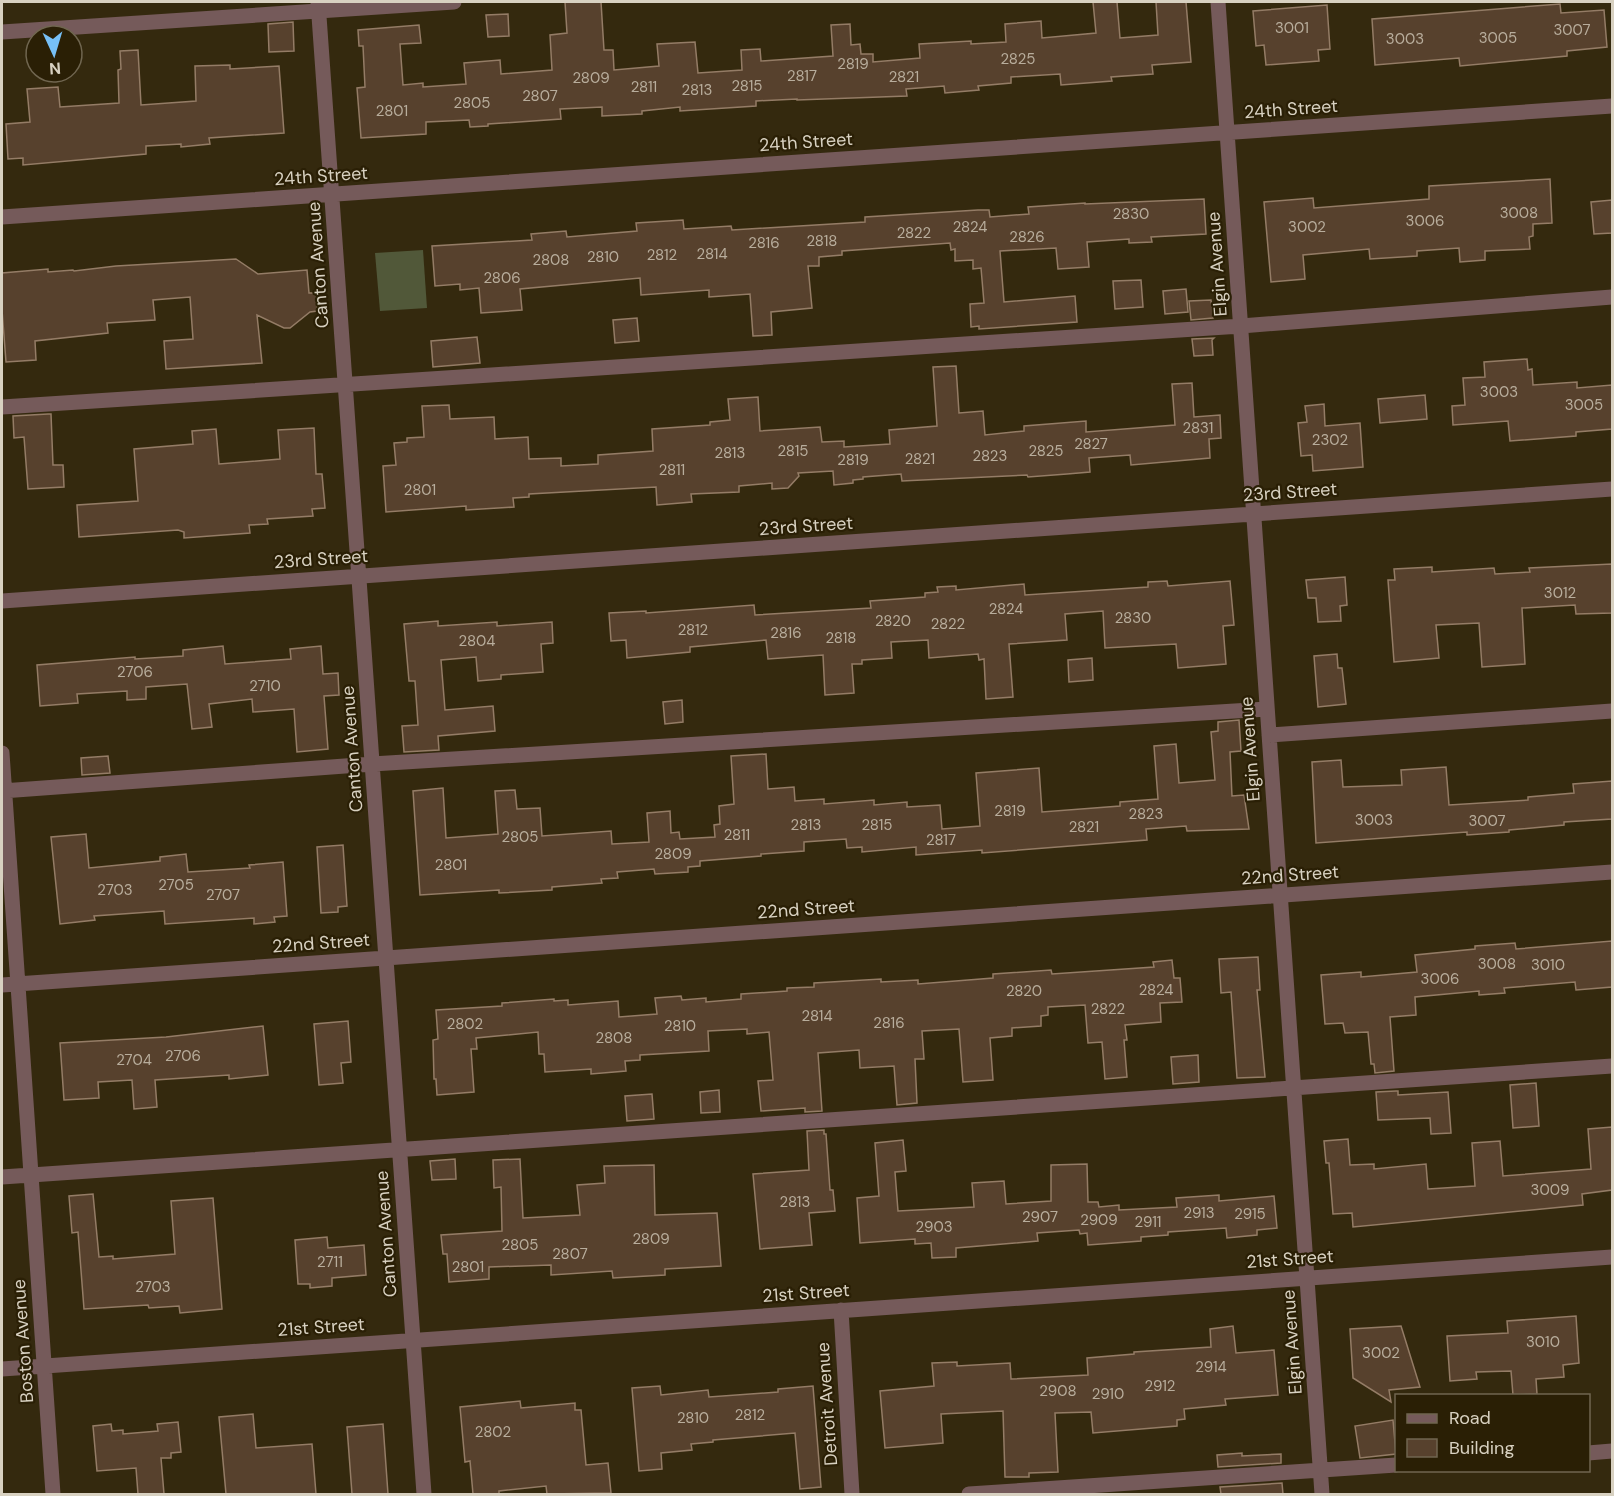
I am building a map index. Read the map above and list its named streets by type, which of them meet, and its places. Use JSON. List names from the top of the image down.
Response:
{
  "streets": {
    "street": [
      "24th Street",
      "Elgin Avenue",
      "Canton Avenue",
      "23rd Street",
      "22nd Street",
      "21st Street",
      "Boston Avenue",
      "Detroit Avenue"
    ]
  },
  "crossings": [
    ["24th Street", "Elgin Avenue"],
    ["24th Street", "Canton Avenue"],
    ["Elgin Avenue", "23rd Street"],
    ["Elgin Avenue", "22nd Street"],
    ["Elgin Avenue", "21st Street"],
    ["Canton Avenue", "23rd Street"],
    ["Canton Avenue", "22nd Street"],
    ["Canton Avenue", "21st Street"],
    ["22nd Street", "Boston Avenue"],
    ["21st Street", "Boston Avenue"],
    ["21st Street", "Detroit Avenue"]
  ],
  "house_numbers": [
    "3001",
    "3007",
    "3005",
    "3003",
    "2825",
    "2819",
    "2817",
    "2821",
    "2809",
    "2815",
    "2811",
    "2813",
    "2807",
    "2805",
    "2801",
    "3008",
    "2830",
    "3006",
    "2824",
    "3002",
    "2822",
    "2826",
    "2818",
    "2816",
    "2814",
    "2812",
    "2810",
    "2808",
    "2806",
    "3003",
    "3005",
    "2831",
    "2302",
    "2827",
    "2815",
    "2825",
    "2813",
    "2823",
    "2821",
    "2819",
    "2811",
    "2801",
    "3012",
    "2824",
    "2830",
    "2820",
    "2822",
    "2812",
    "2816",
    "2818",
    "2804",
    "2706",
    "2710",
    "2819",
    "2823",
    "3003",
    "3007",
    "2813",
    "2815",
    "2821",
    "2811",
    "2805",
    "2817",
    "2809",
    "2801",
    "2705",
    "2703",
    "2707",
    "3008",
    "3010",
    "3006",
    "2824",
    "2820",
    "2822",
    "2814",
    "2816",
    "2802",
    "2810",
    "2808",
    "2706",
    "2704",
    "3009",
    "2813",
    "2913",
    "2915",
    "2907",
    "2909",
    "2911",
    "2903",
    "2809",
    "2805",
    "2807",
    "2711",
    "2801",
    "2703",
    "3010",
    "3002",
    "2914",
    "2912",
    "2908",
    "2910",
    "2812",
    "2810",
    "2802"
  ],
  "legend": ["Road", "Building"],
  "north": "bottom"
}
